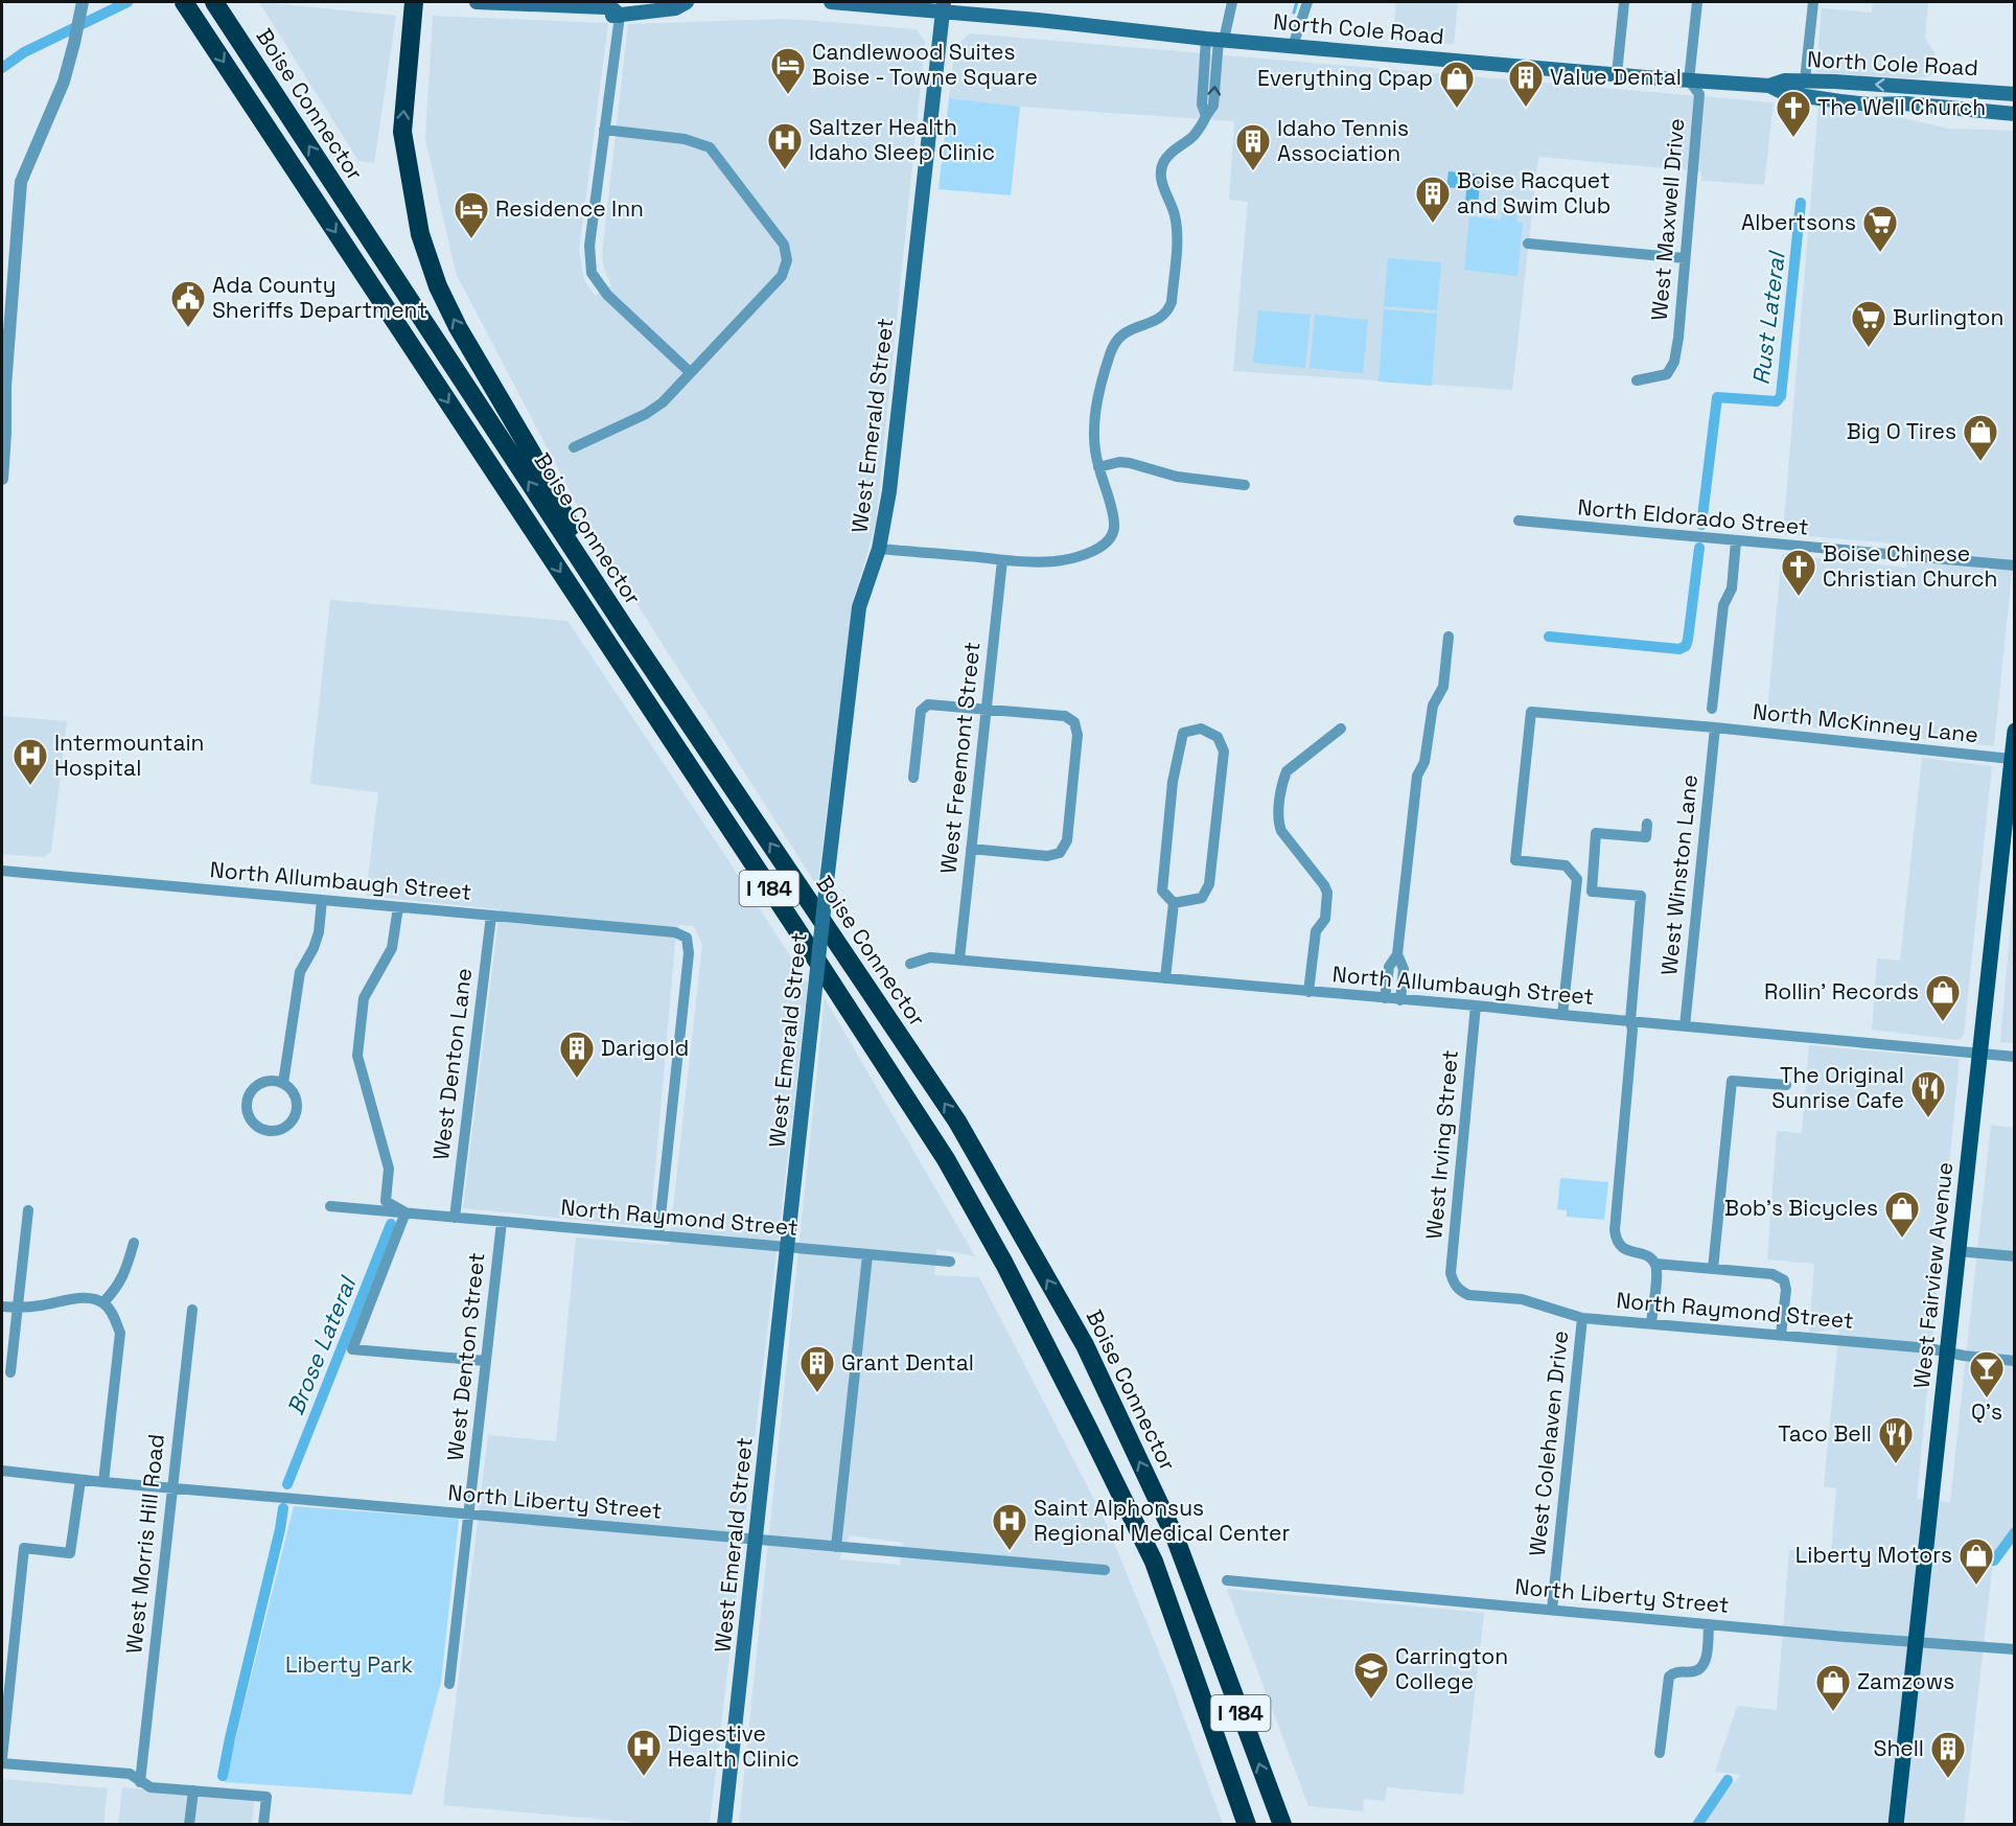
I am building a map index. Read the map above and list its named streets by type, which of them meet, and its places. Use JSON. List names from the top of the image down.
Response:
{
  "streets": {
    "highway": ["Boise Connector", "I 184"],
    "main road": ["North Cole Road", "West Emerald Street", "West Fairview Avenue"],
    "street": [
      "West Maxwell Drive",
      "North Eldorado Street",
      "North McKinney Lane",
      "West Freemont Street",
      "West Winston Lane",
      "North Allumbaugh Street",
      "West Denton Lane",
      "West Irving Street",
      "North Raymond Street",
      "West Denton Street",
      "West Colehaven Drive",
      "North Liberty Street",
      "West Morris Hill Road"
    ]
  },
  "crossings": [
    ["North Cole Road", "West Maxwell Drive"],
    ["North Cole Road", "West Emerald Street"],
    ["West Emerald Street", "North Raymond Street"],
    ["West Emerald Street", "North Liberty Street"],
    ["North McKinney Lane", "West Winston Lane"],
    ["North McKinney Lane", "North Allumbaugh Street"],
    ["North McKinney Lane", "West Fairview Avenue"],
    ["West Freemont Street", "North Allumbaugh Street"],
    ["West Winston Lane", "North Allumbaugh Street"],
    ["North Allumbaugh Street", "West Denton Lane"],
    ["North Allumbaugh Street", "West Irving Street"],
    ["North Allumbaugh Street", "North Raymond Street"],
    ["North Allumbaugh Street", "West Fairview Avenue"],
    ["West Denton Lane", "North Raymond Street"],
    ["West Irving Street", "North Raymond Street"],
    ["North Raymond Street", "West Fairview Avenue"],
    ["North Raymond Street", "West Denton Street"],
    ["North Raymond Street", "West Colehaven Drive"],
    ["West Fairview Avenue", "North Liberty Street"],
    ["West Denton Street", "North Liberty Street"],
    ["West Colehaven Drive", "North Liberty Street"],
    ["North Liberty Street", "West Morris Hill Road"]
  ],
  "water": ["Rust Lateral", "Brose Lateral"],
  "parks": ["Liberty Park"],
  "places": {
    "hotel": ["Candlewood Suites Boise - Towne Square", "Residence Inn"],
    "building": [
      "Value Dental",
      "Idaho Tennis Association",
      "Boise Racquet and Swim Club",
      "Darigold",
      "Grant Dental",
      "Shell"
    ],
    "shop": [
      "Everything Cpap",
      "Big O Tires",
      "Rollin' Records",
      "Bob's Bicycles",
      "Liberty Motors",
      "Zamzows"
    ],
    "church": ["The Well Church", "Boise Chinese Christian Church"],
    "hospital": [
      "Saltzer Health Idaho Sleep Clinic",
      "Intermountain Hospital",
      "Saint Alphonsus Regional Medical Center",
      "Digestive Health Clinic"
    ],
    "supermarket": ["Albertsons", "Burlington"],
    "public building": ["Ada County Sheriffs Department"],
    "restaurant": ["The Original Sunrise Cafe", "Taco Bell"],
    "bar": ["Q's"],
    "school or university": ["Carrington College"]
  }
}
